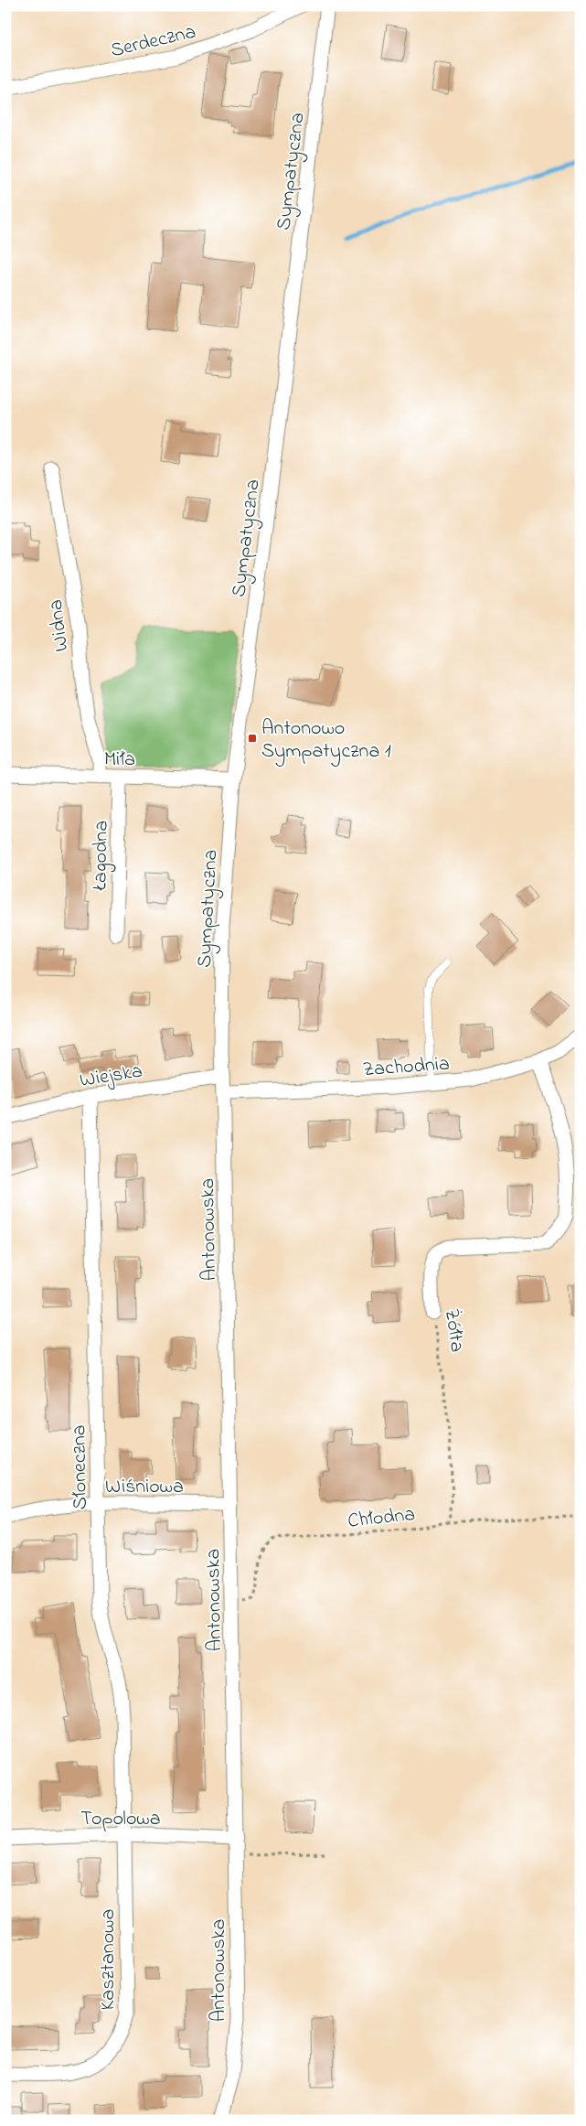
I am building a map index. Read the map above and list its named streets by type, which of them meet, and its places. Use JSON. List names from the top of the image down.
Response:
{
  "streets": {
    "street": [
      "Serdeczna",
      "Sympatyczna",
      "Widna",
      "Miła",
      "Łagodna",
      "Zachodnia",
      "Wiejska",
      "Antonowska",
      "Żółta",
      "Słoneczna",
      "Wiśniowa",
      "Topolowa",
      "Kasztanowa"
    ],
    "path": ["Chłodna"]
  },
  "crossings": [
    ["Sympatyczna", "Miła"],
    ["Sympatyczna", "Wiejska"],
    ["Sympatyczna", "Antonowska"],
    ["Widna", "Miła"],
    ["Miła", "Łagodna"],
    ["Zachodnia", "Antonowska"],
    ["Zachodnia", "Żółta"],
    ["Wiejska", "Antonowska"],
    ["Wiejska", "Słoneczna"],
    ["Antonowska", "Wiśniowa"],
    ["Antonowska", "Chłodna"],
    ["Antonowska", "Topolowa"],
    ["Żółta", "Chłodna"],
    ["Słoneczna", "Wiśniowa"],
    ["Słoneczna", "Topolowa"],
    ["Słoneczna", "Kasztanowa"],
    ["Topolowa", "Kasztanowa"]
  ],
  "places": {
    "transit": ["Antonowo Sympatyczna 1"]
  }
}
